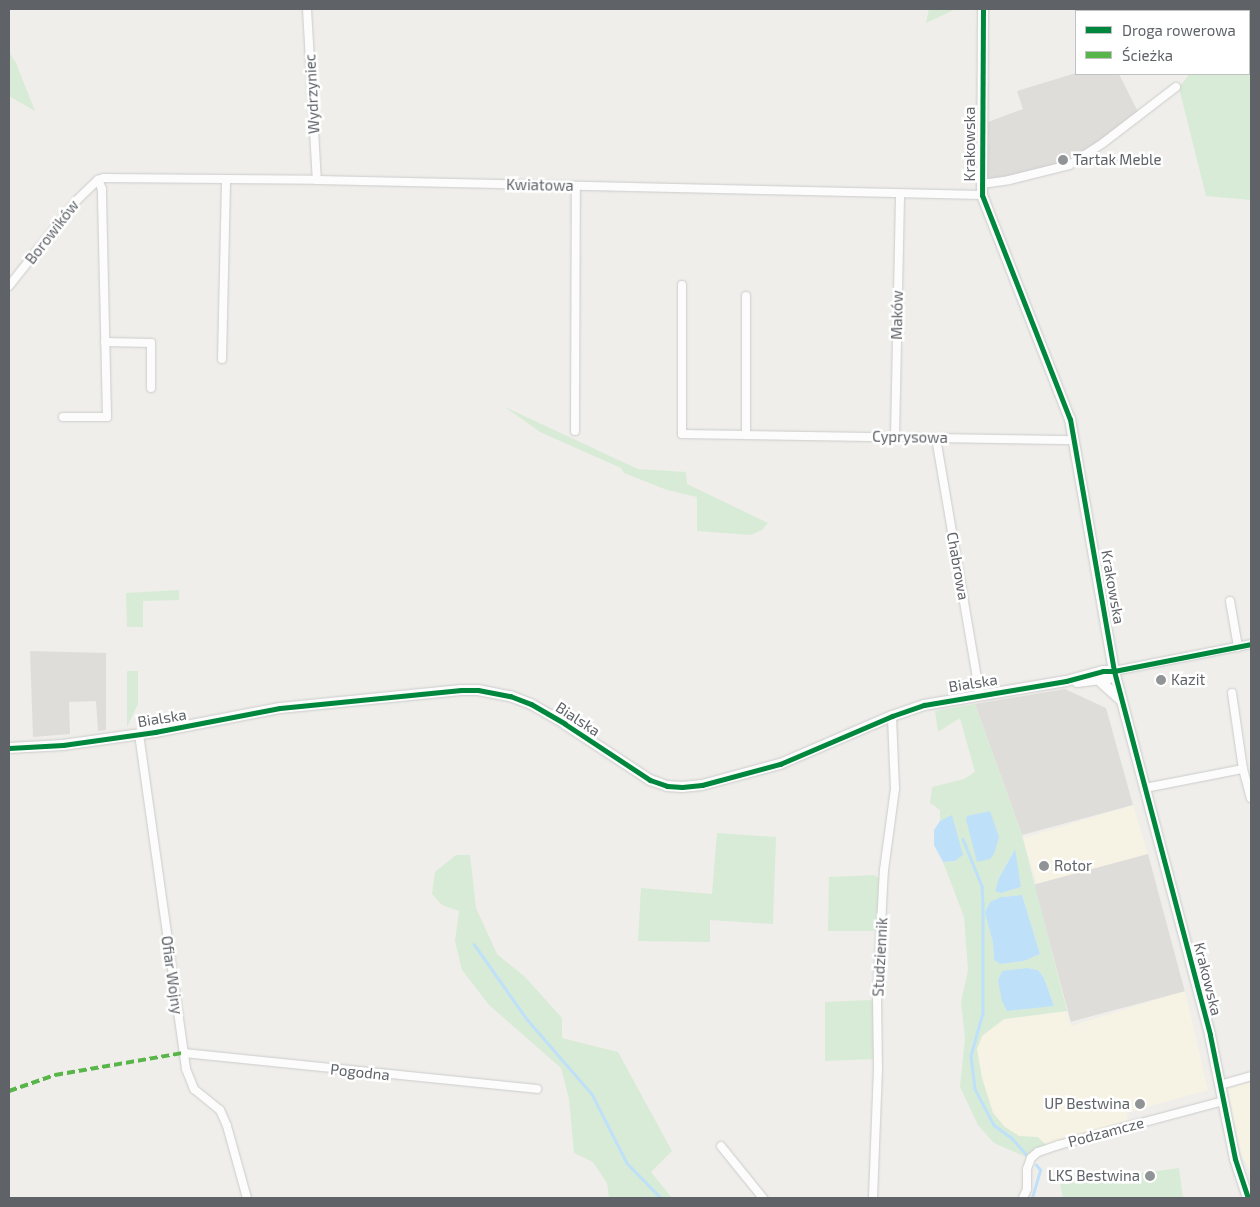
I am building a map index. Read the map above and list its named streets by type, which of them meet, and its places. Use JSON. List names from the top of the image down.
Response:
{
  "streets": {
    "street": [
      "Wydrzyniec",
      "Krakowska",
      "Kwiatowa",
      "Borowików",
      "Maków",
      "Cyprysowa",
      "Chabrowa",
      "Bialska",
      "Studziennik",
      "Ofiar Wojny",
      "Pogodna",
      "Podzamcze"
    ]
  },
  "crossings": [
    ["Wydrzyniec", "Kwiatowa"],
    ["Krakowska", "Kwiatowa"],
    ["Krakowska", "Cyprysowa"],
    ["Krakowska", "Bialska"],
    ["Krakowska", "Podzamcze"],
    ["Kwiatowa", "Borowików"],
    ["Kwiatowa", "Maków"],
    ["Maków", "Cyprysowa"],
    ["Cyprysowa", "Chabrowa"],
    ["Chabrowa", "Bialska"],
    ["Bialska", "Studziennik"],
    ["Bialska", "Ofiar Wojny"],
    ["Ofiar Wojny", "Pogodna"]
  ],
  "places": [
    "Tartak Meble",
    "Kazit",
    "Rotor",
    "UP Bestwina",
    "LKS Bestwina"
  ],
  "legend": ["Droga rowerowa", "Ścieżka"]
}
